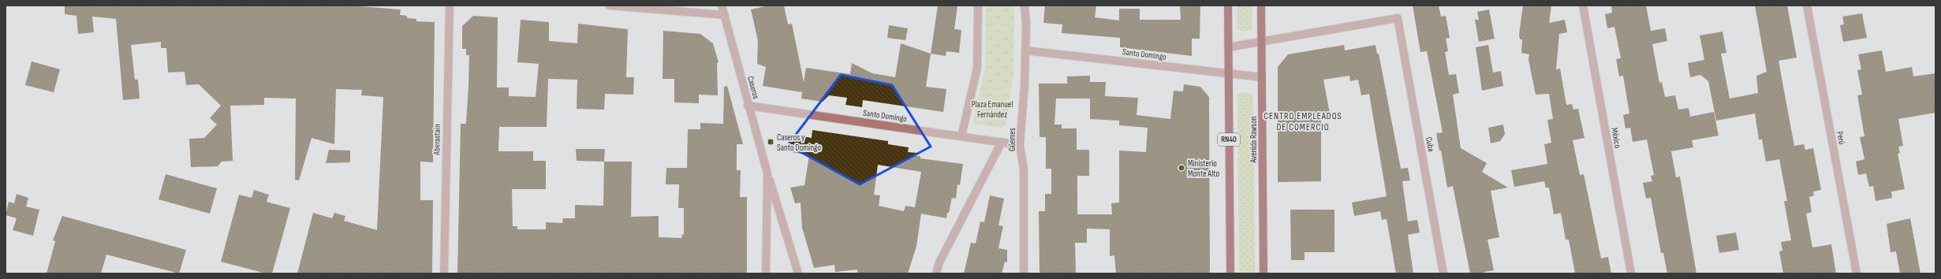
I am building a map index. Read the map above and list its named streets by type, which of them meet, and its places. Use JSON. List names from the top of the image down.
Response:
{
  "streets": {
    "main road": ["RN40", "Avenida Rawson"],
    "street": [
      "Santo Domingo",
      "Caseros",
      "México",
      "Perú",
      "Aberastain",
      "Güemes",
      "Cuba"
    ]
  },
  "crossings": [
    ["Santo Domingo", "Caseros"],
    ["Santo Domingo", "Güemes"],
    ["Santo Domingo", "RN40"],
    ["Santo Domingo", "Avenida Rawson"],
    ["Avenida Rawson", "Cuba"]
  ],
  "districts": ["CENTRO EMPLEADOS DE COMERCIO"],
  "parks": ["Plaza Emanuel Fernández"],
  "places": {
    "transit": ["Caseros y Santo Domingo"],
    "other": ["Ministerio Monte Alto"]
  }
}
